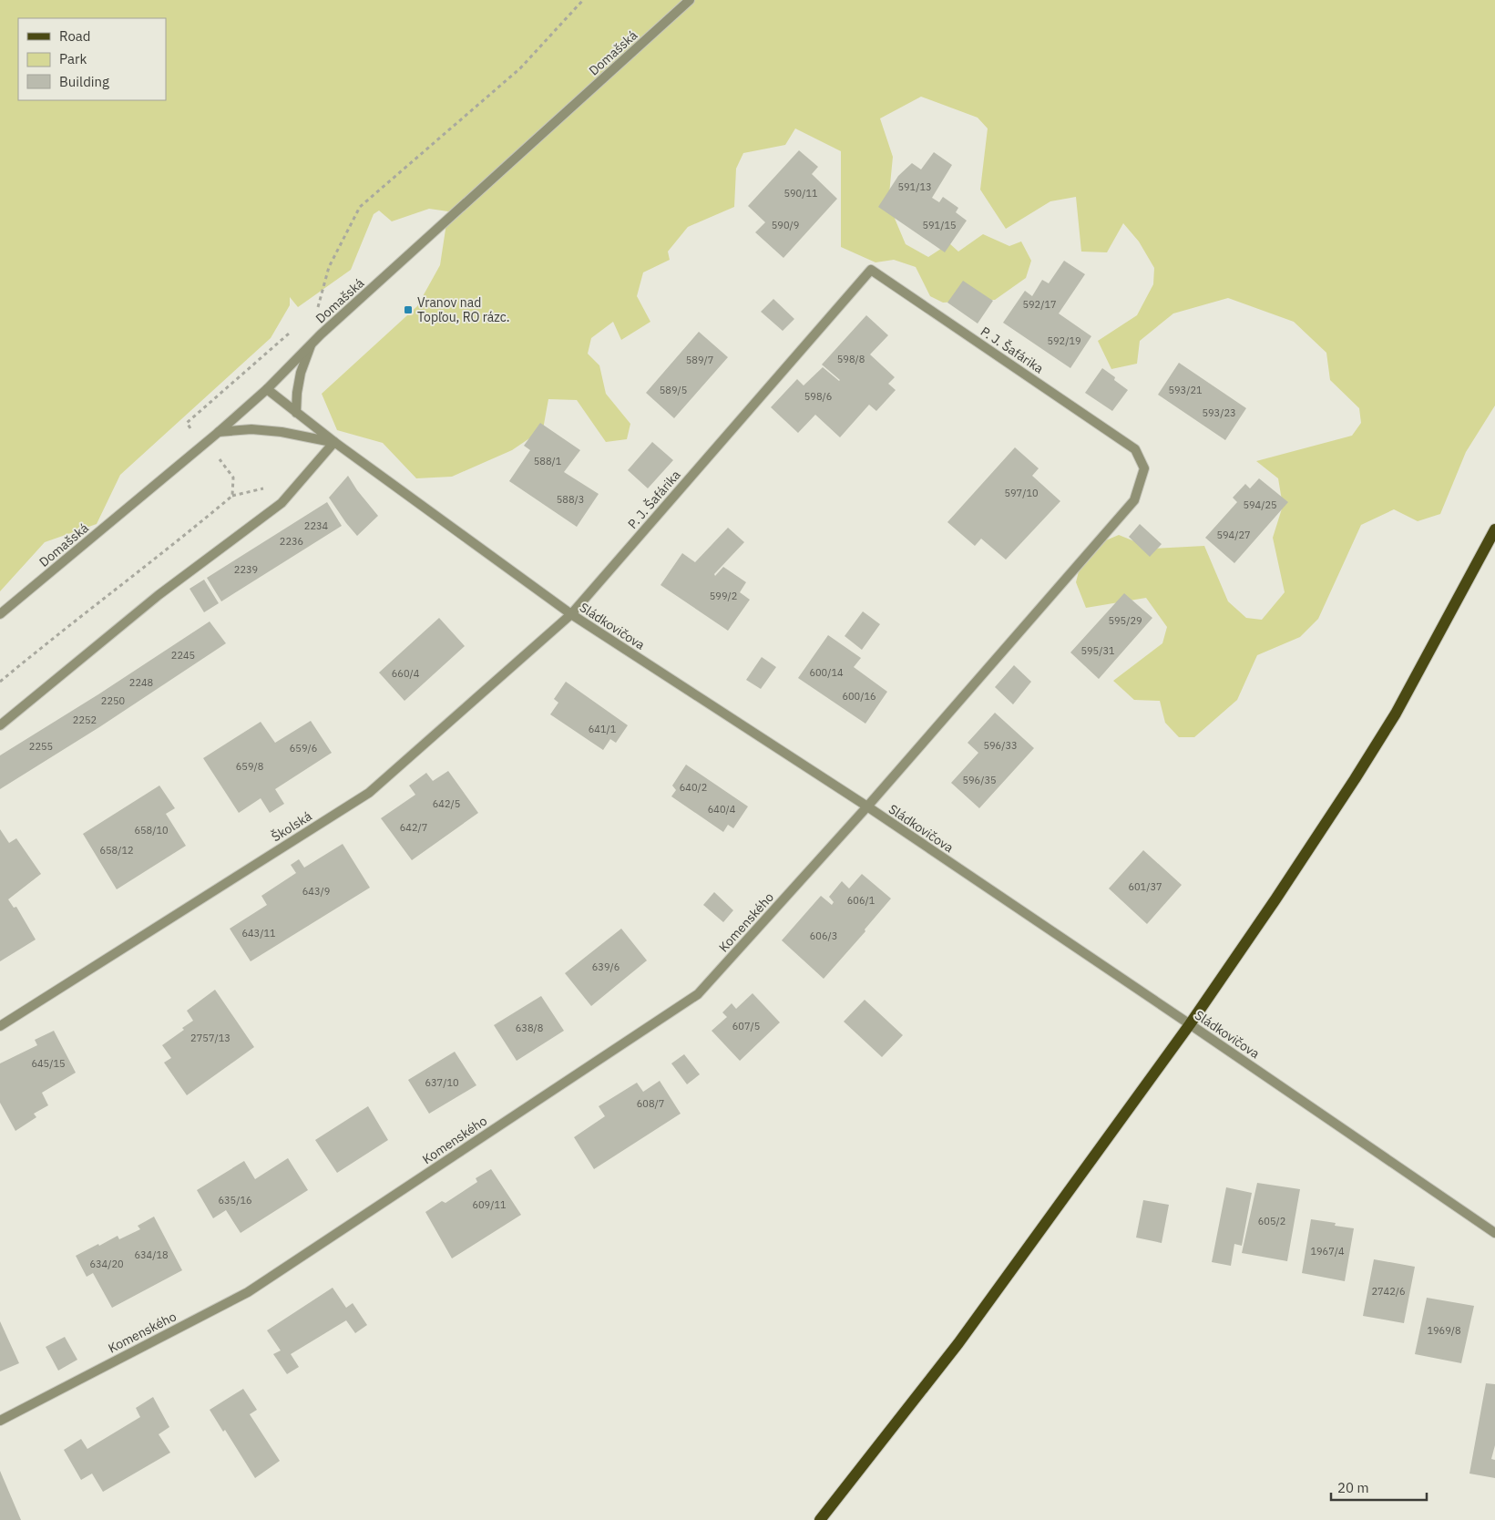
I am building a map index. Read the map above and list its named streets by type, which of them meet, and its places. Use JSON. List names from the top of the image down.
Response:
{
  "streets": {
    "street": [
      "Domašská",
      "P. J. Šafárika",
      "Sládkovičova",
      "Školská",
      "Komenského"
    ]
  },
  "crossings": [
    ["Domašská", "Sládkovičova"],
    ["P. J. Šafárika", "Sládkovičova"],
    ["P. J. Šafárika", "Školská"],
    ["P. J. Šafárika", "Komenského"],
    ["Sládkovičova", "Školská"],
    ["Sládkovičova", "Komenského"]
  ],
  "places": {
    "transit": ["Vranov nad Topľou, RO rázc."]
  },
  "house_numbers": [
    "591/13",
    "590/11",
    "590/9",
    "591/15",
    "592/17",
    "592/19",
    "598/8",
    "589/7",
    "589/5",
    "593/21",
    "598/6",
    "593/23",
    "588/1",
    "597/10",
    "588/3",
    "594/25",
    "2234",
    "594/27",
    "2236",
    "2239",
    "599/2",
    "595/29",
    "595/31",
    "2245",
    "600/14",
    "660/4",
    "2248",
    "600/16",
    "2250",
    "2252",
    "641/1",
    "596/33",
    "2255",
    "659/6",
    "659/8",
    "596/35",
    "640/2",
    "642/5",
    "640/4",
    "642/7",
    "658/10",
    "658/12",
    "601/37",
    "643/9",
    "606/1",
    "643/11",
    "606/3",
    "639/6",
    "607/5",
    "638/8",
    "2757/13",
    "645/15",
    "637/10",
    "608/7",
    "635/16",
    "609/11",
    "605/2",
    "1967/4",
    "634/18",
    "634/20",
    "2742/6",
    "1969/8"
  ],
  "legend": ["Road", "Park", "Building"],
  "scale_bar": "20 m"
}
